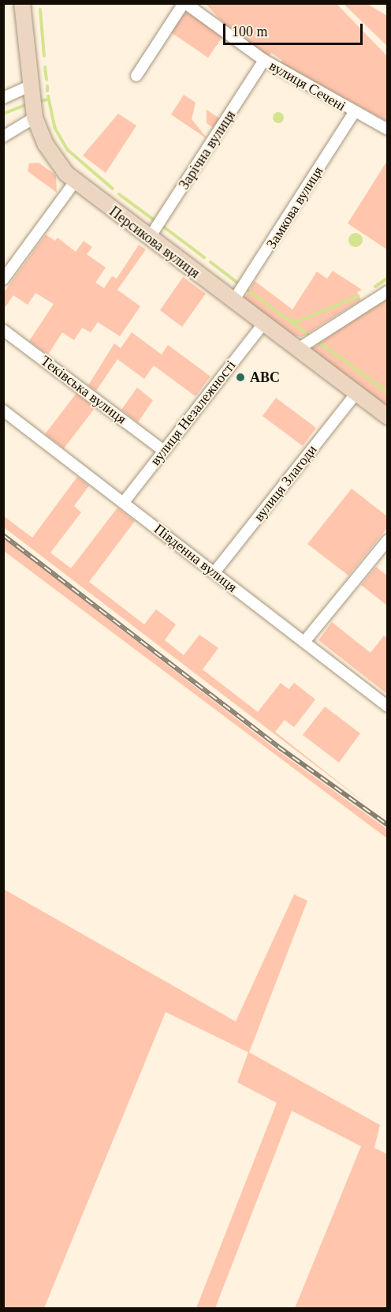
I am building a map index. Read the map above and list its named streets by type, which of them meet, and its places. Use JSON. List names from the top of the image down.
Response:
{
  "streets": {
    "main road": ["Персикова вулиця"],
    "street": [
      "вулиця Сечені",
      "Зарічна вулиця",
      "Замкова вулиця",
      "Теківська вулиця",
      "вулиця Незалежності",
      "вулиця Злагоди",
      "Південна вулиця"
    ]
  },
  "crossings": [
    ["вулиця Сечені", "Зарічна вулиця"],
    ["вулиця Сечені", "Замкова вулиця"],
    ["Зарічна вулиця", "Персикова вулиця"],
    ["Замкова вулиця", "Персикова вулиця"],
    ["Персикова вулиця", "вулиця Незалежності"],
    ["Персикова вулиця", "вулиця Злагоди"],
    ["Теківська вулиця", "вулиця Незалежності"],
    ["вулиця Незалежності", "Південна вулиця"],
    ["вулиця Злагоди", "Південна вулиця"]
  ],
  "places": ["ABC"],
  "scale_bar": "100 m"
}
